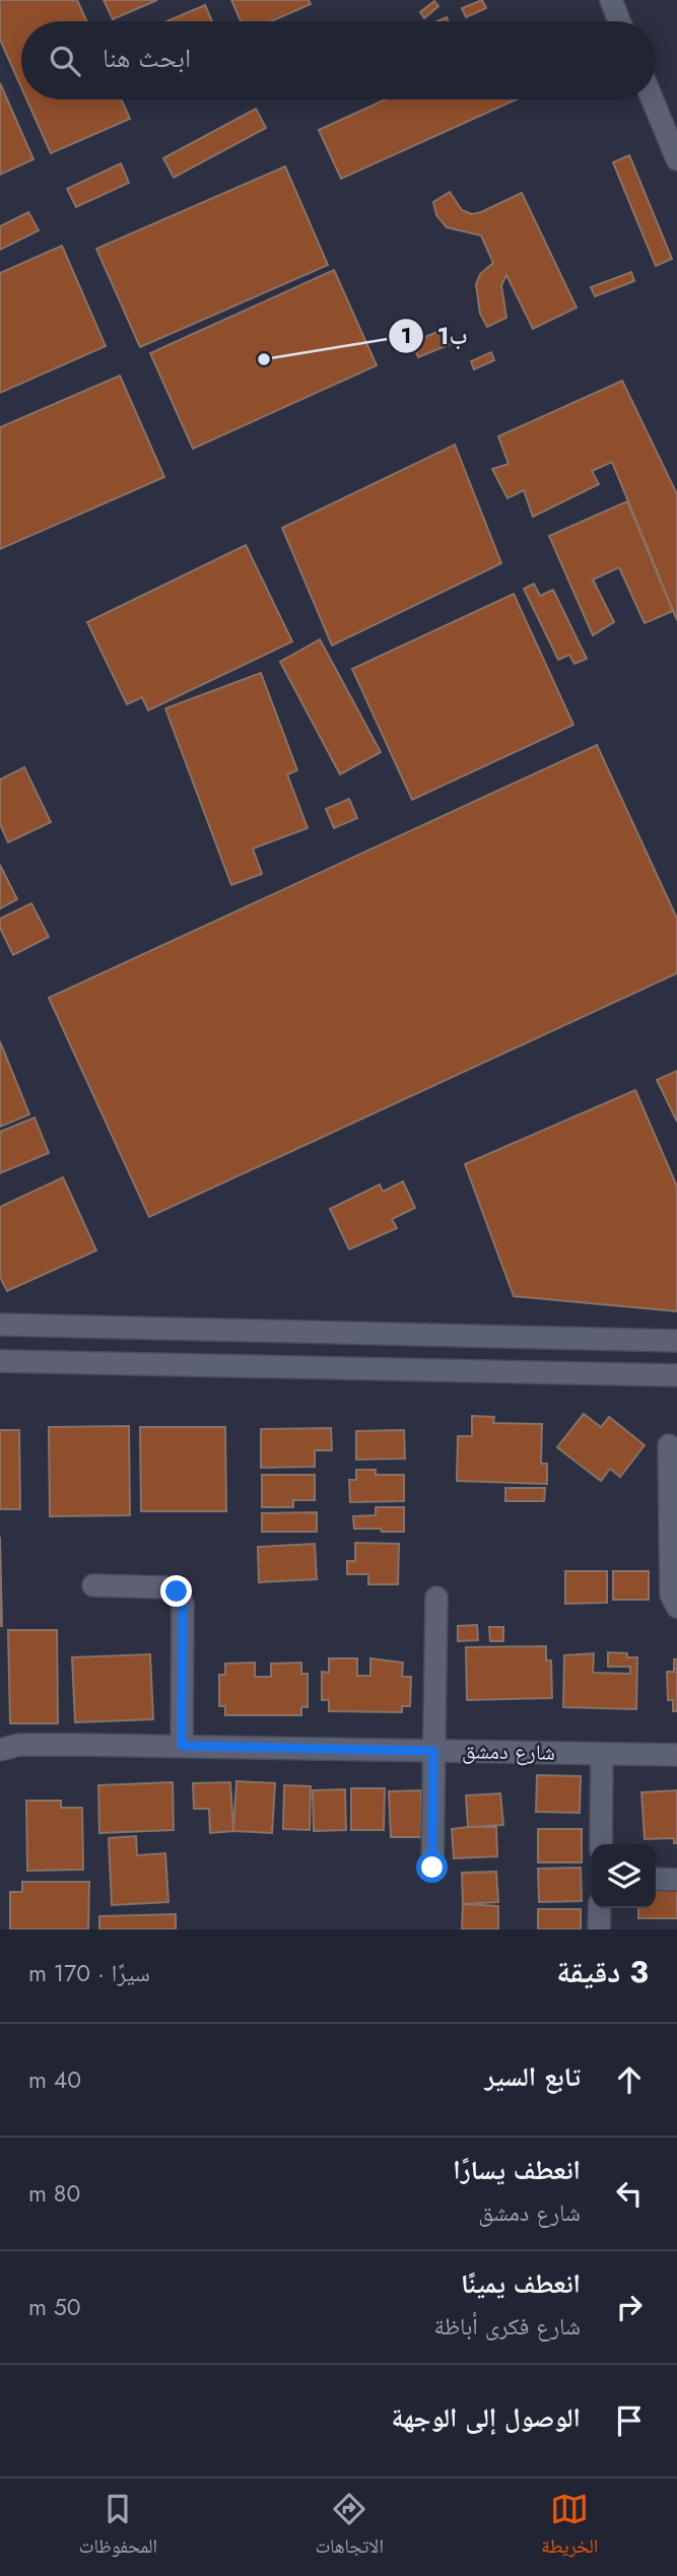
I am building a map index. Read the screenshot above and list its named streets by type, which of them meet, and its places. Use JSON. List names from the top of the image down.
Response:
{
  "streets": {
    "street": ["شارع دمشق"]
  },
  "places": ["ب1"],
  "page": {
    "search": "ابحث هنا",
    "heading": ["3 دقيقة", "سيرًا · 170 m"],
    "list": [
      ["تابع السير", "40 m"],
      ["انعطف يسارًا", "شارع دمشق", "80 m"],
      ["انعطف يمينًا", "شارع فكرى أباظة", "50 m"],
      "الوصول إلى الوجهة"
    ],
    "nav": ["الخريطة", "الاتجاهات", "المحفوظات"]
  }
}
